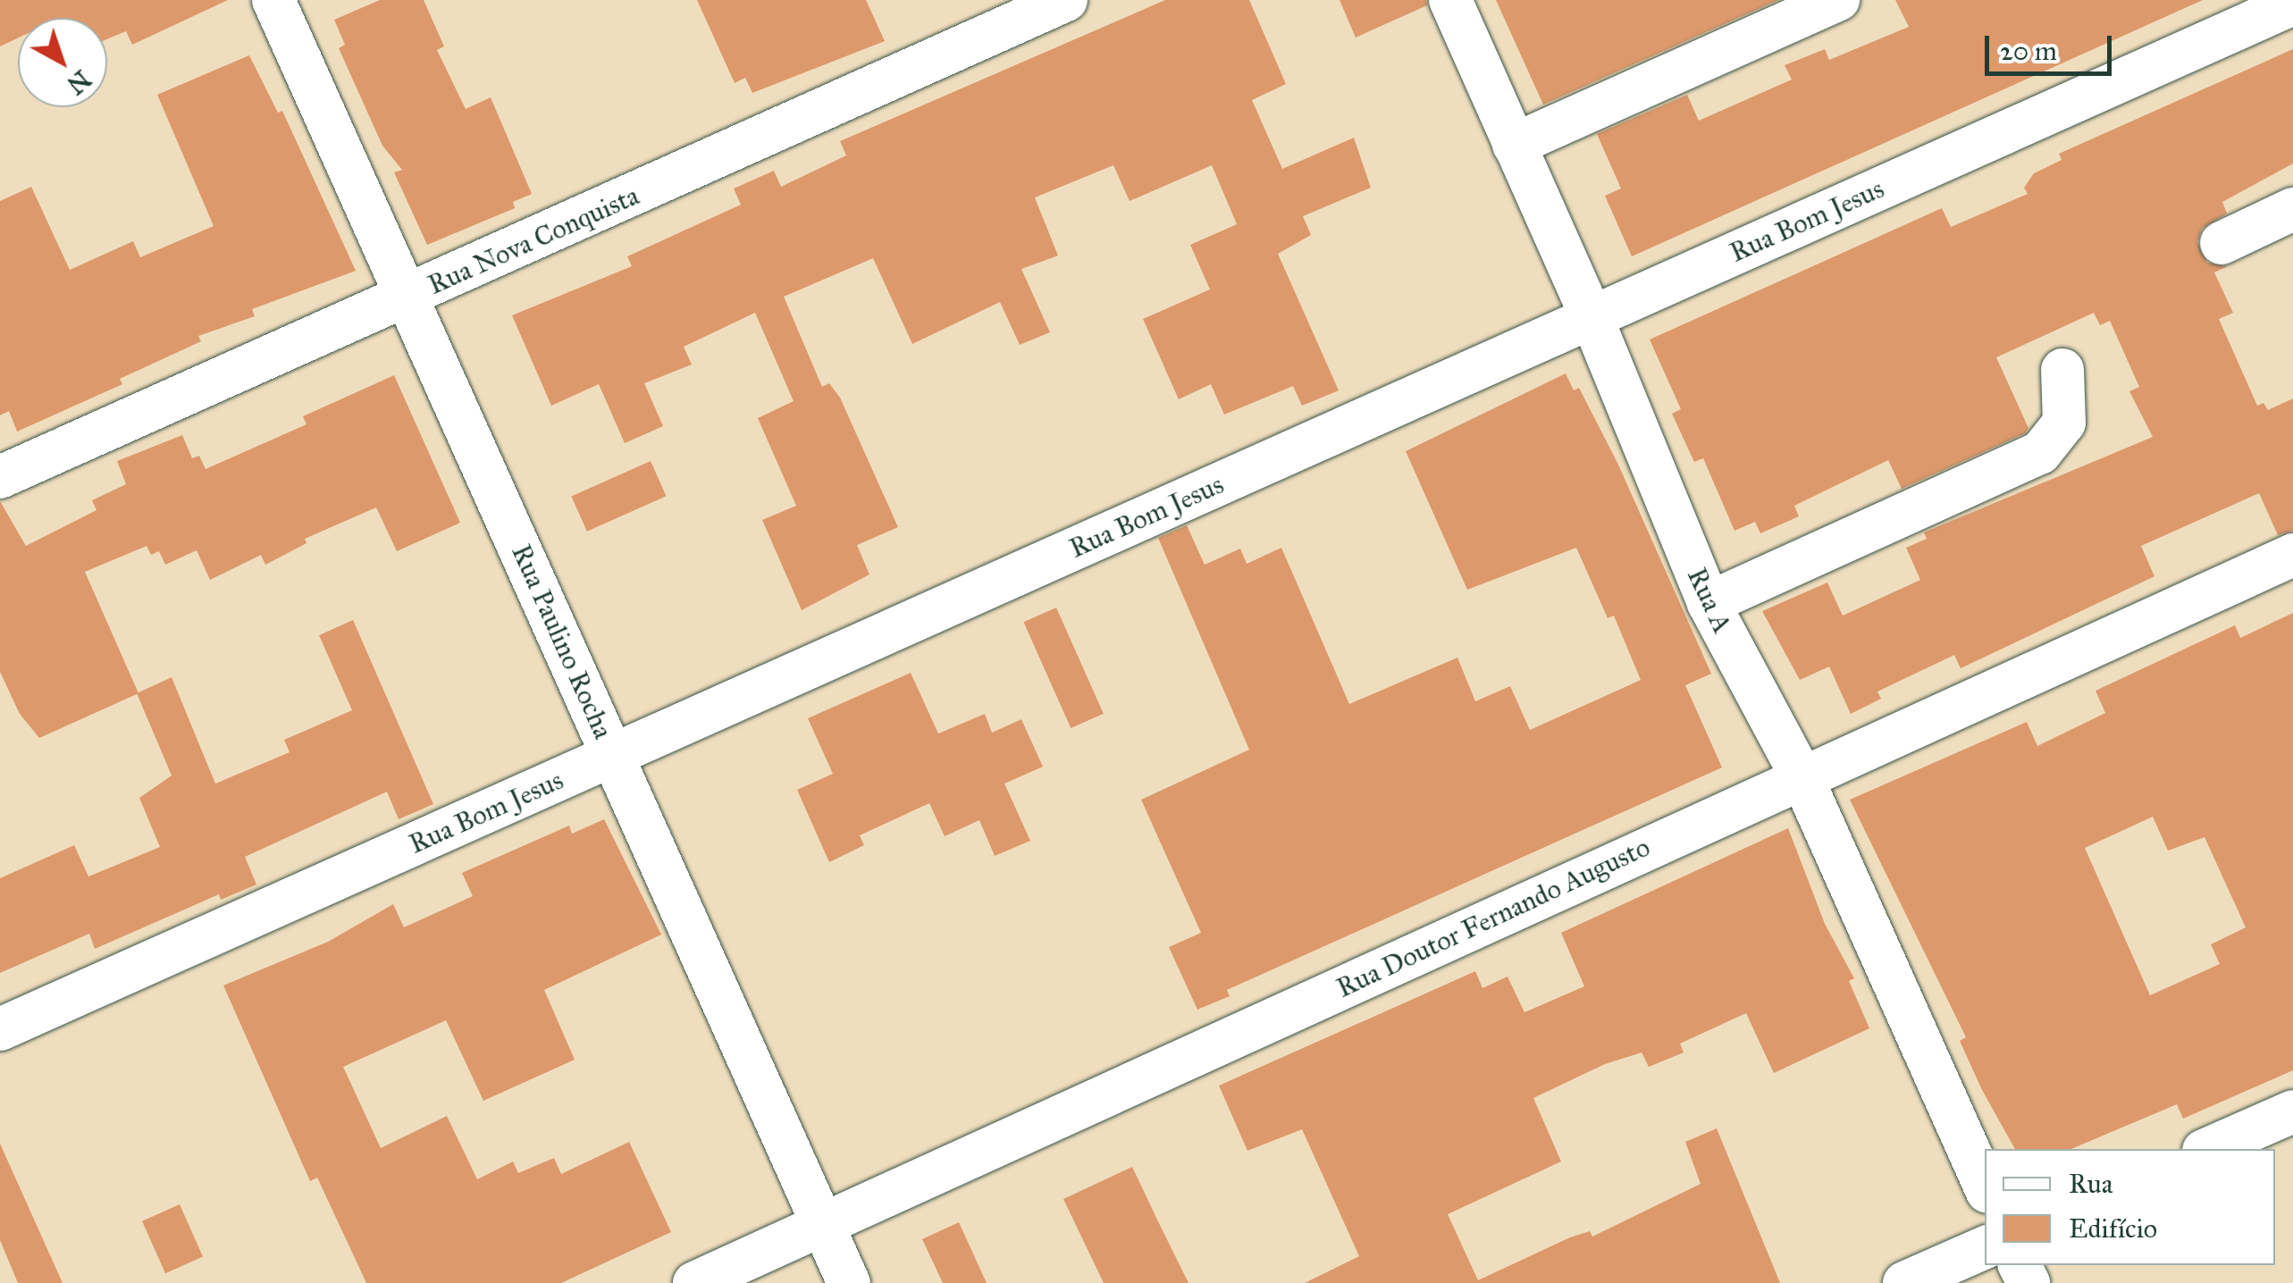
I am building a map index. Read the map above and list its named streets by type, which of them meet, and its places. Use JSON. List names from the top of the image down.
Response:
{
  "streets": {
    "street": [
      "Rua Bom Jesus",
      "Rua Nova Conquista",
      "Rua A",
      "Rua Paulino Rocha",
      "Rua Doutor Fernando Augusto"
    ]
  },
  "crossings": [
    ["Rua Bom Jesus", "Rua A"],
    ["Rua Bom Jesus", "Rua Paulino Rocha"],
    ["Rua Nova Conquista", "Rua Paulino Rocha"],
    ["Rua A", "Rua Doutor Fernando Augusto"],
    ["Rua Paulino Rocha", "Rua Doutor Fernando Augusto"]
  ],
  "legend": ["Rua", "Edifício"],
  "scale_bar": "20 m",
  "north": "bottom right"
}
